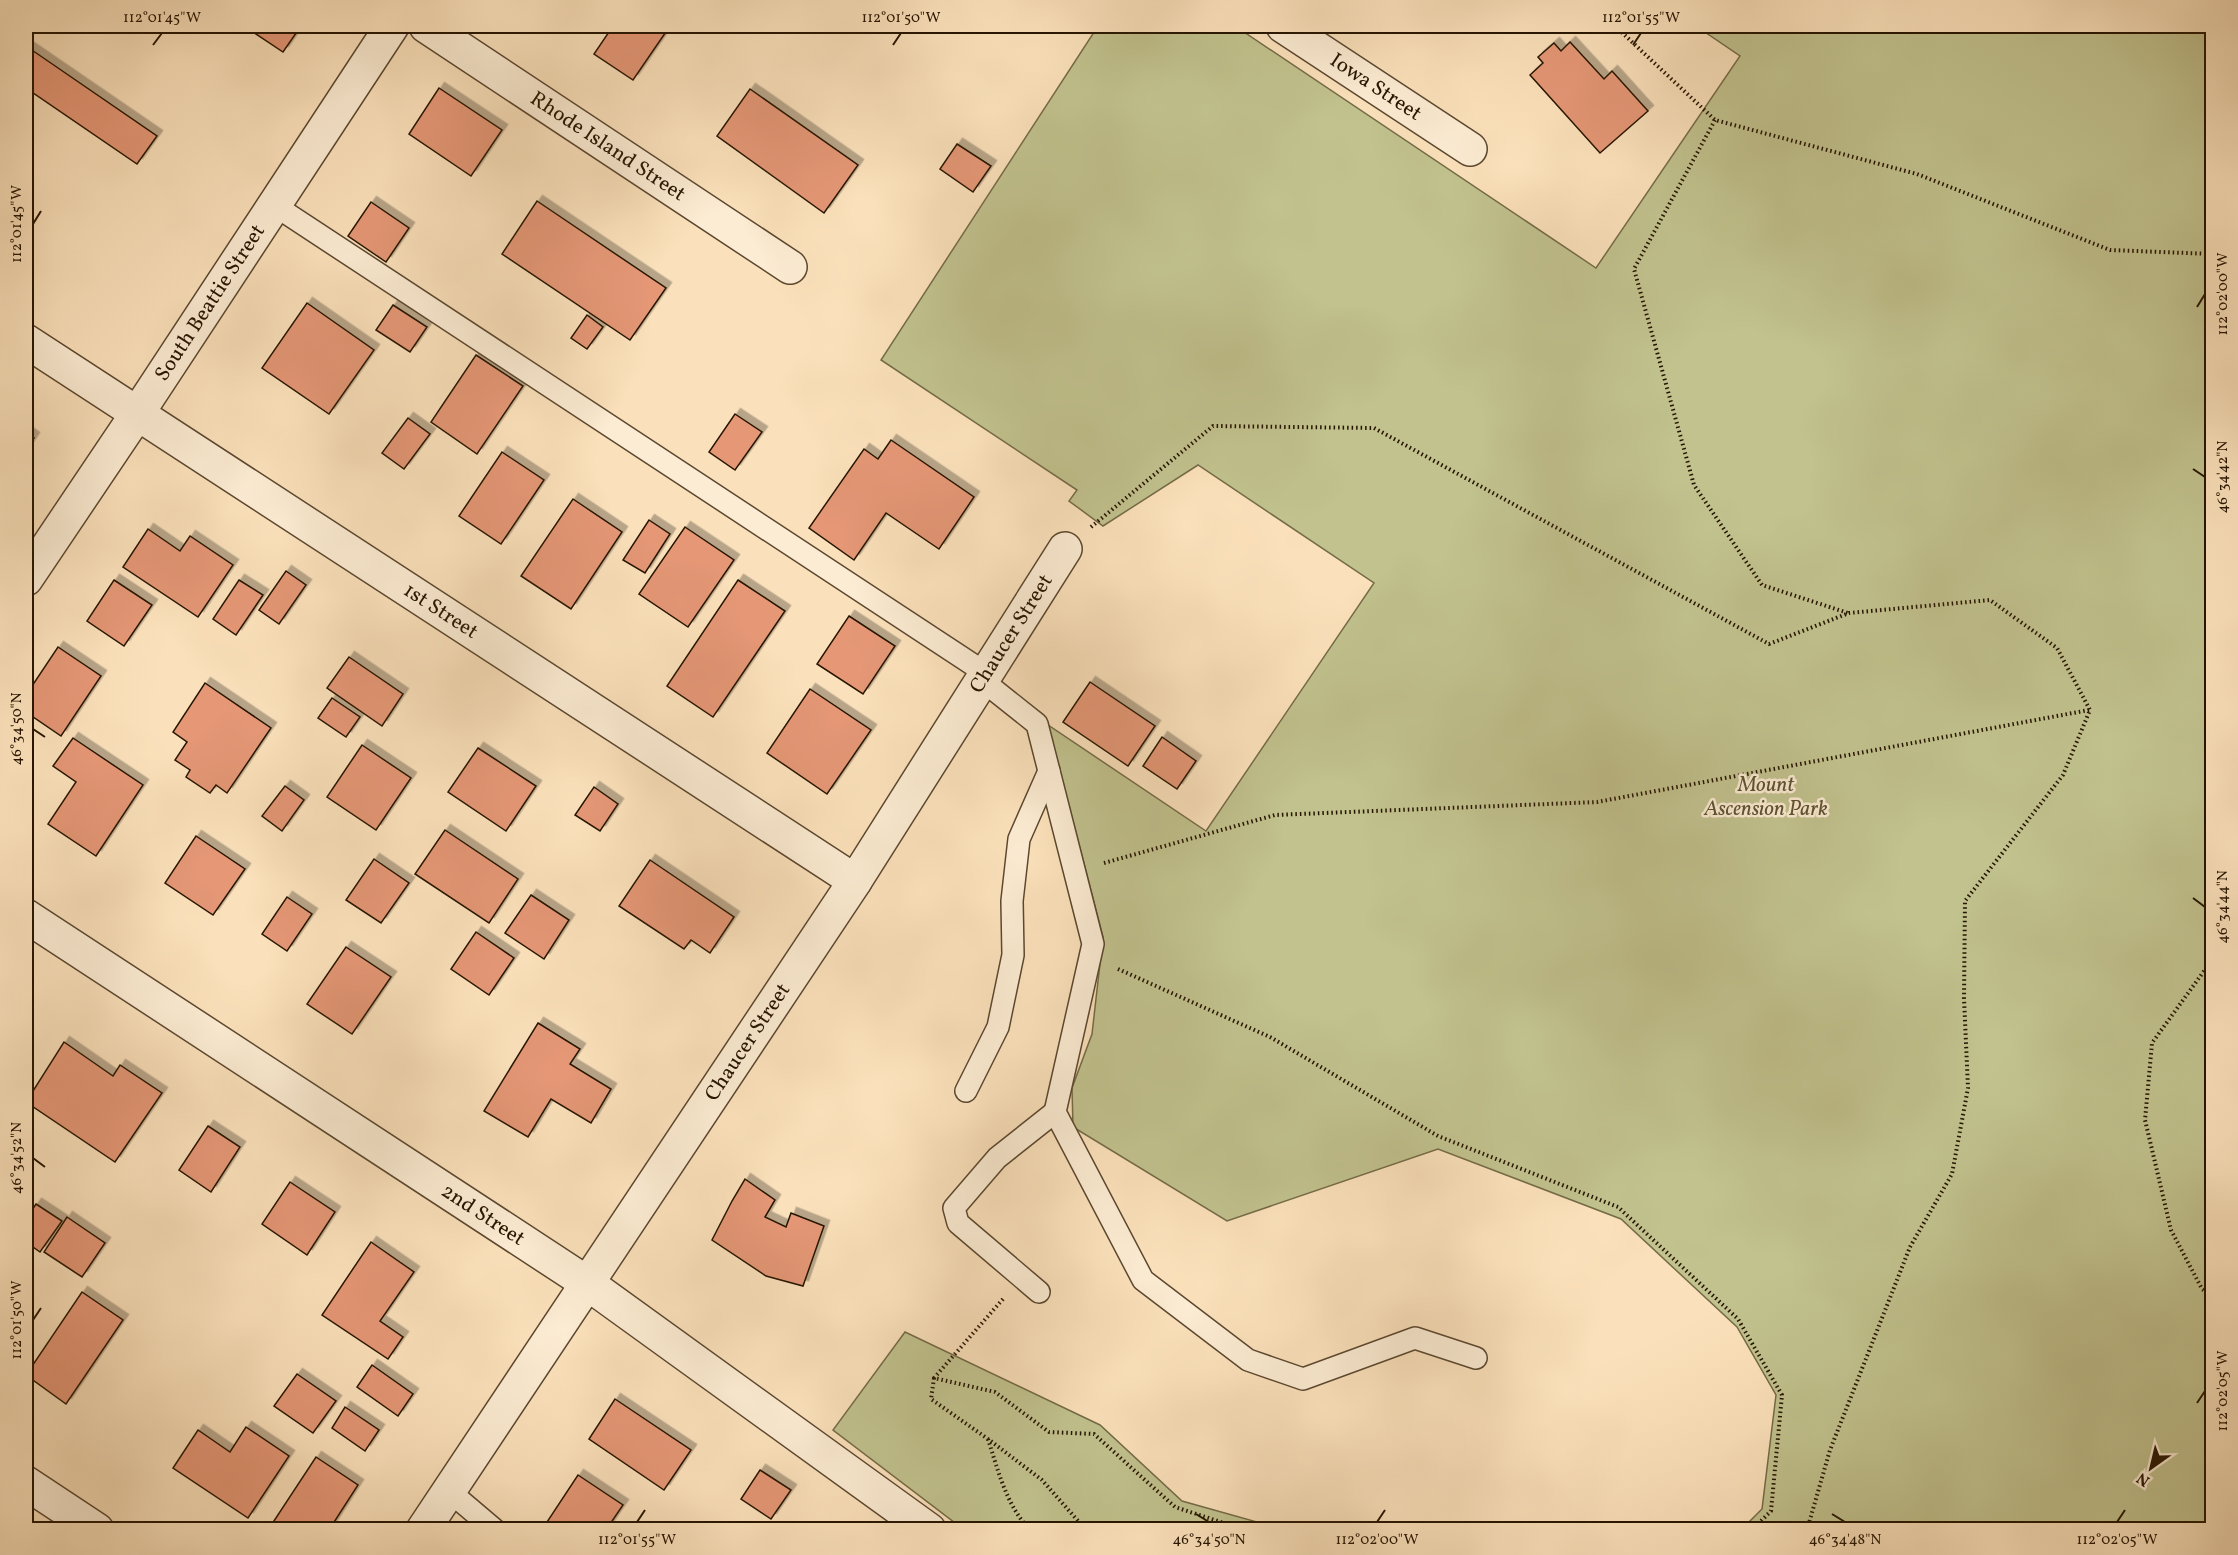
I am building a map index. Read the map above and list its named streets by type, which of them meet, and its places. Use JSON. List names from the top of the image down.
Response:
{
  "streets": {
    "street": [
      "Iowa Street",
      "Rhode Island Street",
      "South Beattie Street",
      "1st Street",
      "Chaucer Street",
      "2nd Street"
    ]
  },
  "crossings": [
    ["South Beattie Street", "1st Street"],
    ["1st Street", "Chaucer Street"],
    ["Chaucer Street", "2nd Street"]
  ],
  "parks": ["Mount Ascension Park"],
  "north": "bottom left",
  "coordinates": [
    "112°01'45\"W",
    "112°01'50\"W",
    "112°01'55\"W",
    "112°02'00\"W",
    "46°34'42\"N",
    "46°34'50\"N",
    "46°34'44\"N",
    "46°34'52\"N",
    "112°02'05\"W",
    "46°34'48\"N"
  ]
}
